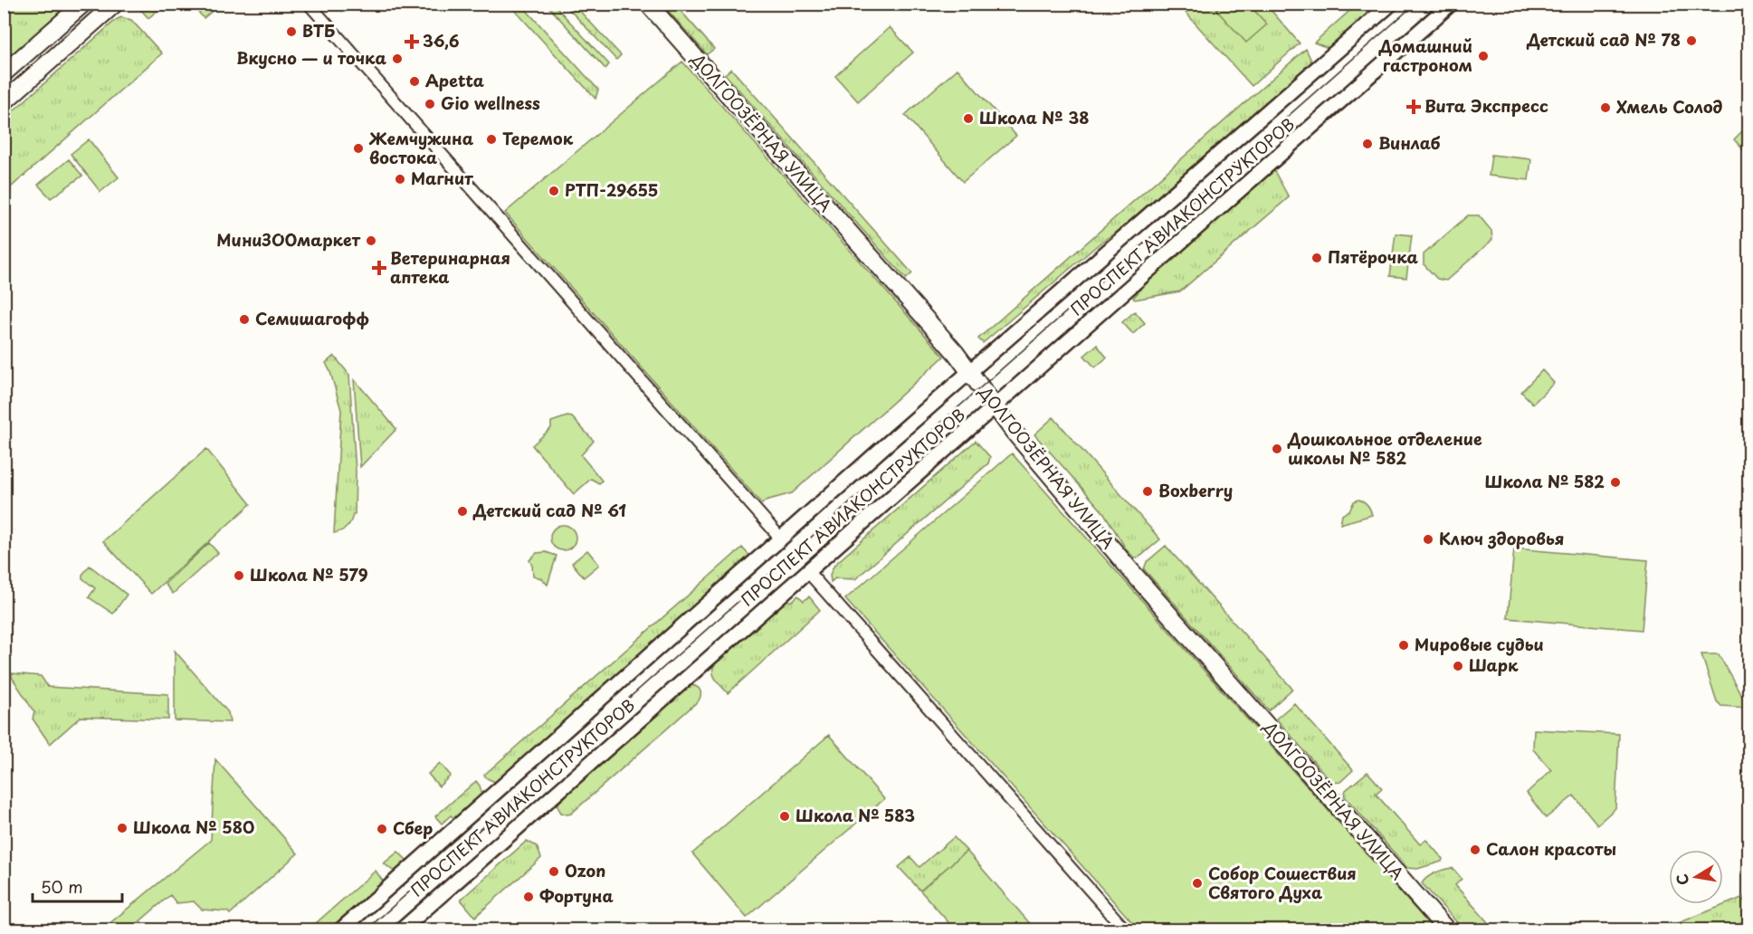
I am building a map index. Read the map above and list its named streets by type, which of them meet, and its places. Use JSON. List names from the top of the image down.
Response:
{
  "streets": {
    "main road": ["ДОЛГООЗЁРНАЯ УЛИЦА"],
    "street": ["ПРОСПЕКТ АВИАКОНСТРУКТОРОВ"]
  },
  "crossings": [
    ["ДОЛГООЗЁРНАЯ УЛИЦА", "ПРОСПЕКТ АВИАКОНСТРУКТОРОВ"]
  ],
  "places": {
    "other": [
      "ВТБ",
      "Детский сад № 78",
      "Домашний гастроном",
      "Вкусно — и точка",
      "Apetta",
      "Gio wellness",
      "Хмель Солод",
      "Школа № 38",
      "Теремок",
      "Винлаб",
      "Жемчужина востока",
      "Магнит",
      "РТП-29655",
      "МиниЗООмаркет",
      "Пятёрочка",
      "Семишагофф",
      "Дошкольное отделение школы № 582",
      "Школа № 582",
      "Boxberry",
      "Детский сад № 61",
      "Ключ здоровья",
      "Школа № 579",
      "Мировые судьи",
      "Шарк",
      "Школа № 583",
      "Школа № 580",
      "Сбер",
      "Салон красоты",
      "Ozon",
      "Собор Сошествия Святого Духа",
      "Фортуна"
    ],
    "health": ["36,6", "Вита Экспресс", "Ветеринарная аптека"]
  },
  "scale_bar": "50 m",
  "north": "left"
}
